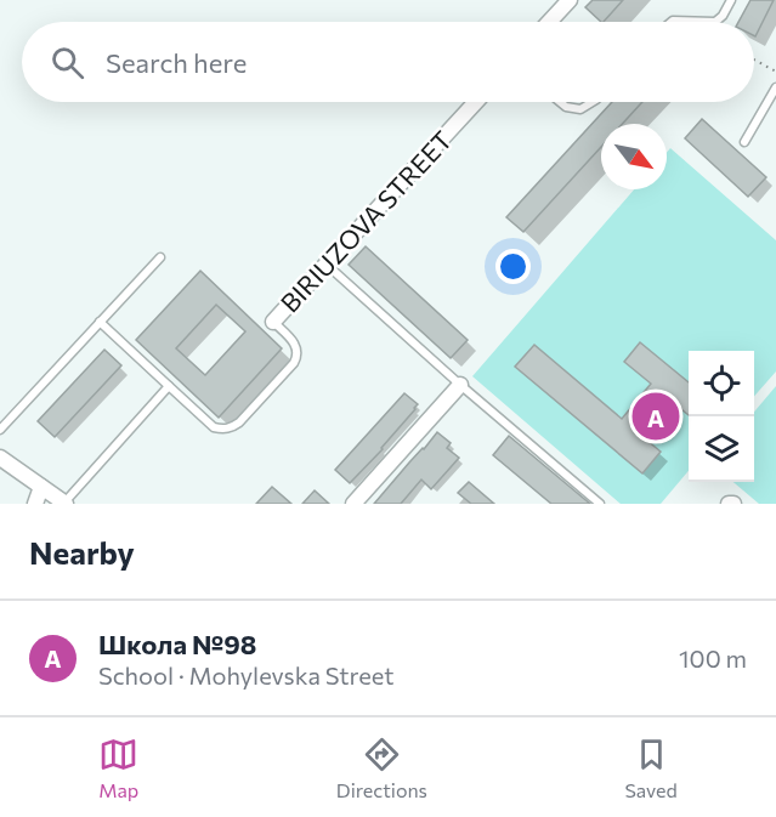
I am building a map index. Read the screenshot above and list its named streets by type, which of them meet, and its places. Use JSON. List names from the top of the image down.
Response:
{
  "streets": {
    "street": ["BIRIUZOVA STREET"]
  },
  "north": "bottom right",
  "page": {
    "search": "Search here",
    "pins": "A",
    "heading": "Nearby",
    "list": [
      {
        "mark": "A",
        "name": "Школа №98",
        "note": "School · Mohylevska Street",
        "value": "100 m"
      }
    ],
    "nav": ["Map", "Directions", "Saved"]
  }
}
